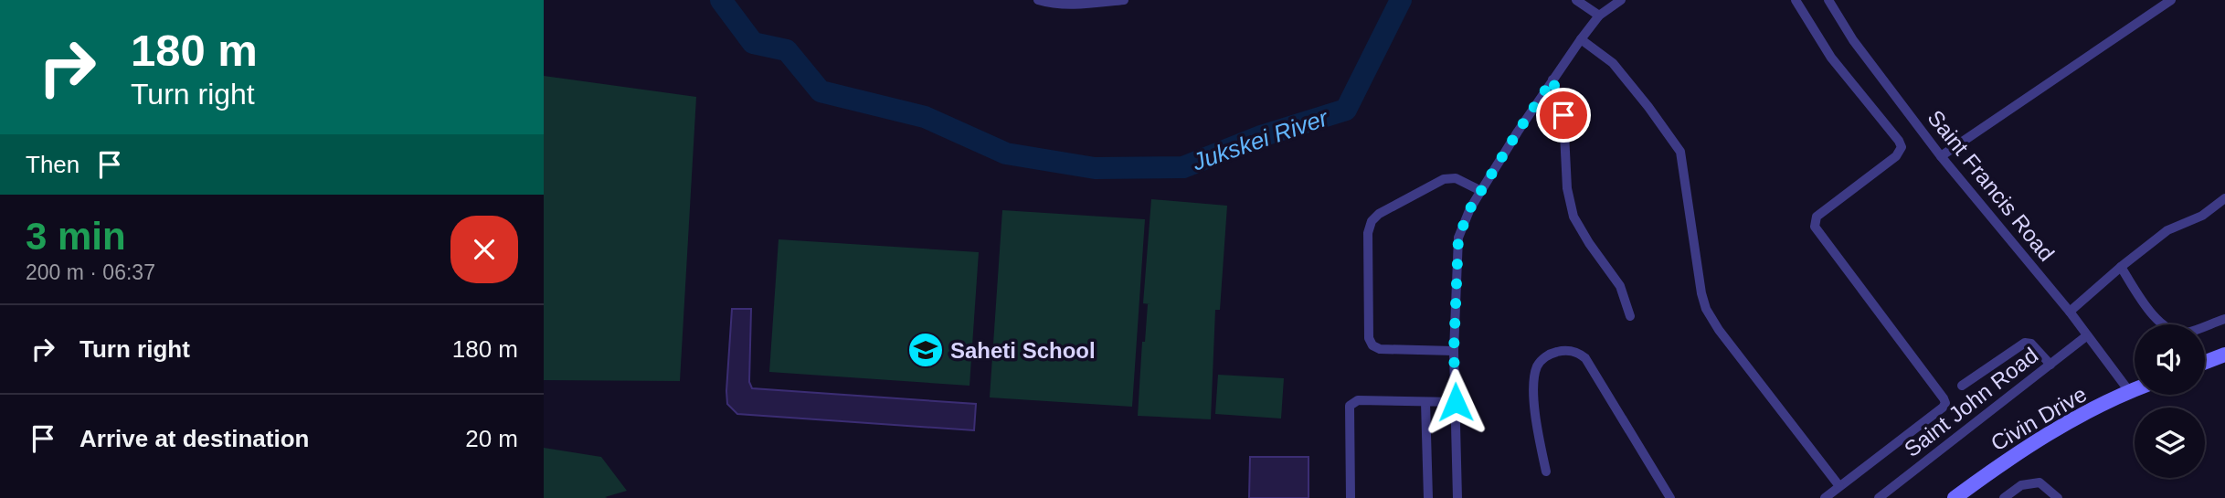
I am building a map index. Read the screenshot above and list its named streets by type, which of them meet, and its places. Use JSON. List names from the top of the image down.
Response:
{
  "streets": {
    "main road": ["Civin Drive"],
    "street": ["Saint Francis Road", "Saint John Road"]
  },
  "crossings": [
    ["Saint Francis Road", "Saint John Road"],
    ["Saint Francis Road", "Civin Drive"]
  ],
  "water": ["Jukskei River"],
  "places": {
    "school or university": ["Saheti School"]
  },
  "page": {
    "turn": ["180 m", "Turn right"],
    "then": "Then",
    "heading": ["3 min", "200 m · 06:37"],
    "list": [
      {
        "name": "Turn right",
        "value": "180 m"
      },
      {
        "name": "Arrive at destination",
        "value": "20 m"
      }
    ]
  }
}
